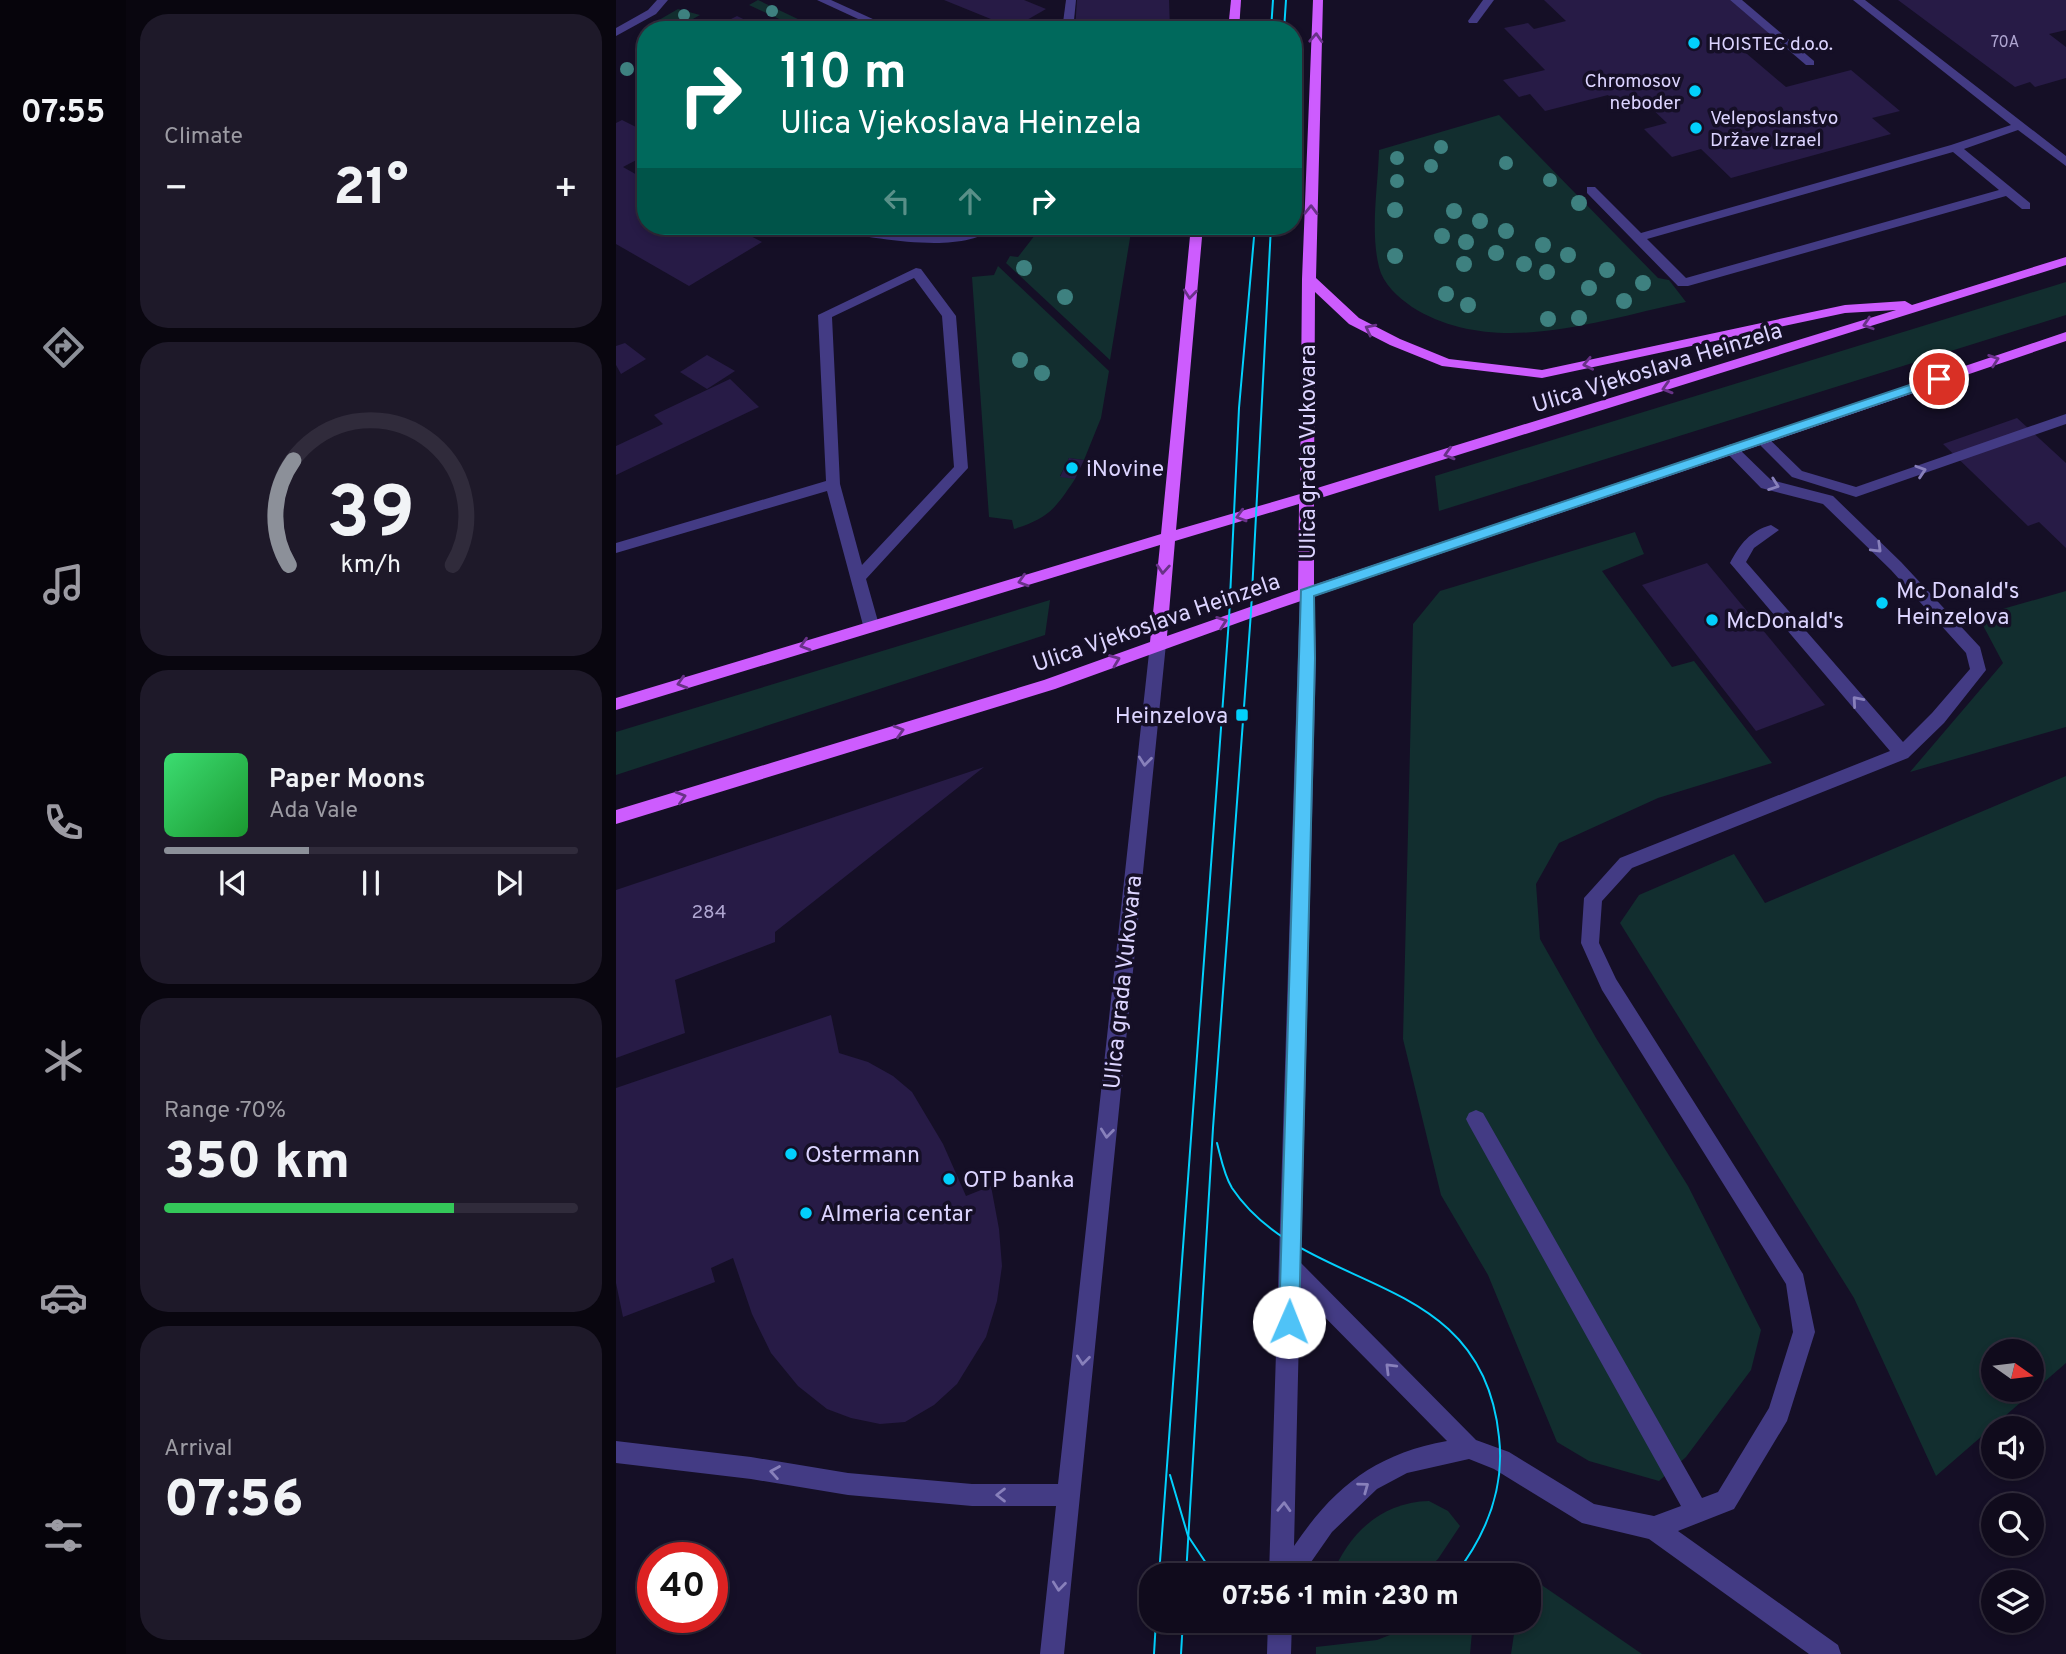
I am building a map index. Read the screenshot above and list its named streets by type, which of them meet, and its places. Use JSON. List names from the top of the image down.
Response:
{
  "streets": {
    "main road": ["Ulica Vjekoslava Heinzela", "Ulica grada Vukovara"]
  },
  "crossings": [
    ["Ulica Vjekoslava Heinzela", "Ulica grada Vukovara"]
  ],
  "places": {
    "other": [
      "HOISTEC d.o.o.",
      "Chromosov neboder",
      "Veleposlanstvo Države Izrael",
      "iNovine",
      "Mc Donald's Heinzelova",
      "McDonald's",
      "Ostermann",
      "OTP banka",
      "Almeria centar"
    ],
    "transit": ["Heinzelova"]
  },
  "house_numbers": ["70A", "284"],
  "north": "right",
  "page": {
    "tabs": "07:55",
    "tile": [
      "Climate",
      ["Range · 70%", "350 km"],
      ["Arrival", "07:56"]
    ],
    "turn": ["110 m", "Ulica Vjekoslava Heinzela"],
    "heat": ["−", "21°", "+"],
    "song": ["Paper Moons", "Ada Vale"],
    "limit": "40",
    "trip": "07:56 · 1 min · 230 m",
    "gauge": ["39", "km/h"]
  }
}
